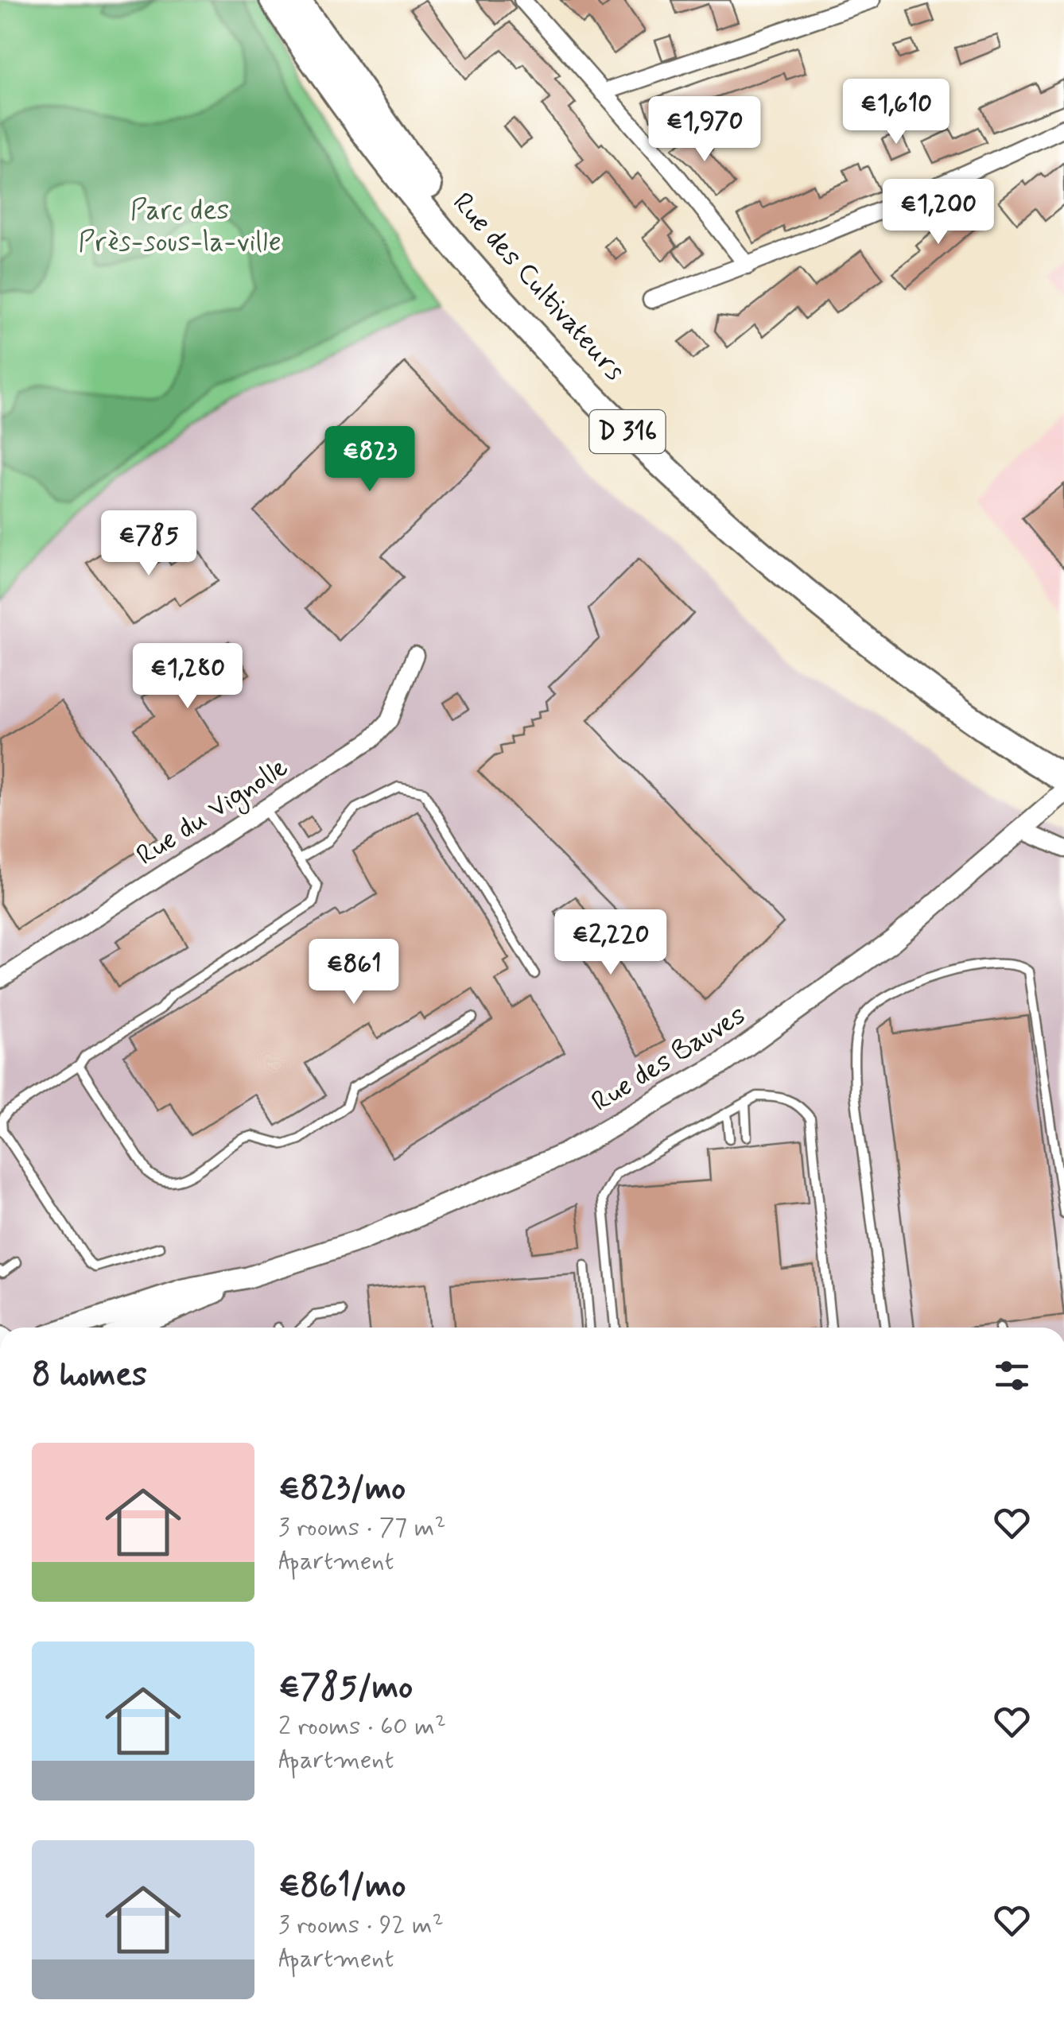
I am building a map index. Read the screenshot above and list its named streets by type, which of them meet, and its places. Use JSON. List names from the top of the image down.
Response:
{
  "streets": {
    "main road": ["Rue des Cultivateurs", "D 316"],
    "street": ["Rue du Vignolle", "Rue des Bauves"]
  },
  "crossings": [
    ["Rue des Cultivateurs", "Rue des Bauves"]
  ],
  "parks": ["Parc des Près-sous-la-ville"],
  "page": {
    "price": [
      "€1,610",
      "€1,970",
      "€1,200",
      "€823",
      "€785",
      "€1,280",
      "€2,220",
      "€861"
    ],
    "heading": "8 homes",
    "list": [
      {
        "name": "€823/mo",
        "note": "3 rooms · 77 m² · Apartment"
      },
      {
        "name": "€785/mo",
        "note": "2 rooms · 60 m² · Apartment"
      },
      {
        "name": "€861/mo",
        "note": "3 rooms · 92 m² · Apartment"
      }
    ]
  }
}
